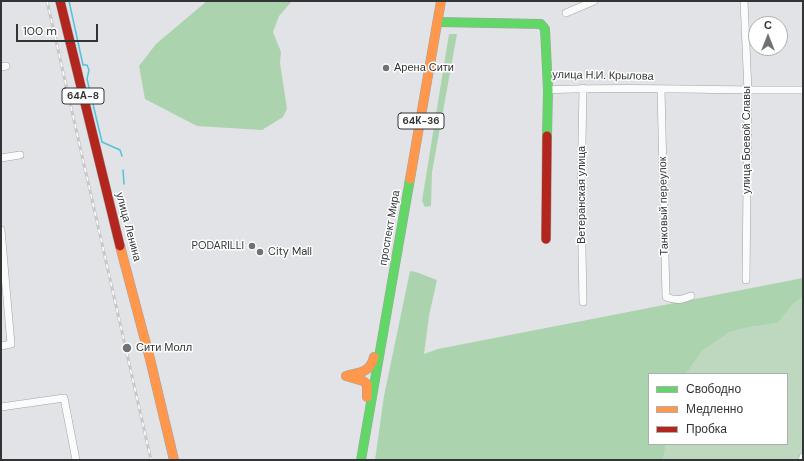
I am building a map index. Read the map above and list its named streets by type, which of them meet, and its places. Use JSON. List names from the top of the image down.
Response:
{
  "streets": {
    "main road": [
      "улица Н.И. Крылова",
      "64А-8",
      "64К-36",
      "улица Ленина",
      "проспект Мира"
    ],
    "street": ["улица Боевой Славы", "Ветеранская улица", "Танковый переулок"]
  },
  "crossings": [
    ["улица Н.И. Крылова", "улица Боевой Славы"],
    ["улица Н.И. Крылова", "Ветеранская улица"],
    ["улица Н.И. Крылова", "Танковый переулок"],
    ["улица Н.И. Крылова", "проспект Мира"]
  ],
  "places": [
    "Арена Сити",
    "PODARILLI",
    "City Mall",
    "Сити Молл"
  ],
  "legend": ["Свободно", "Медленно", "Пробка"],
  "scale_bar": "100 m",
  "north": "top"
}
